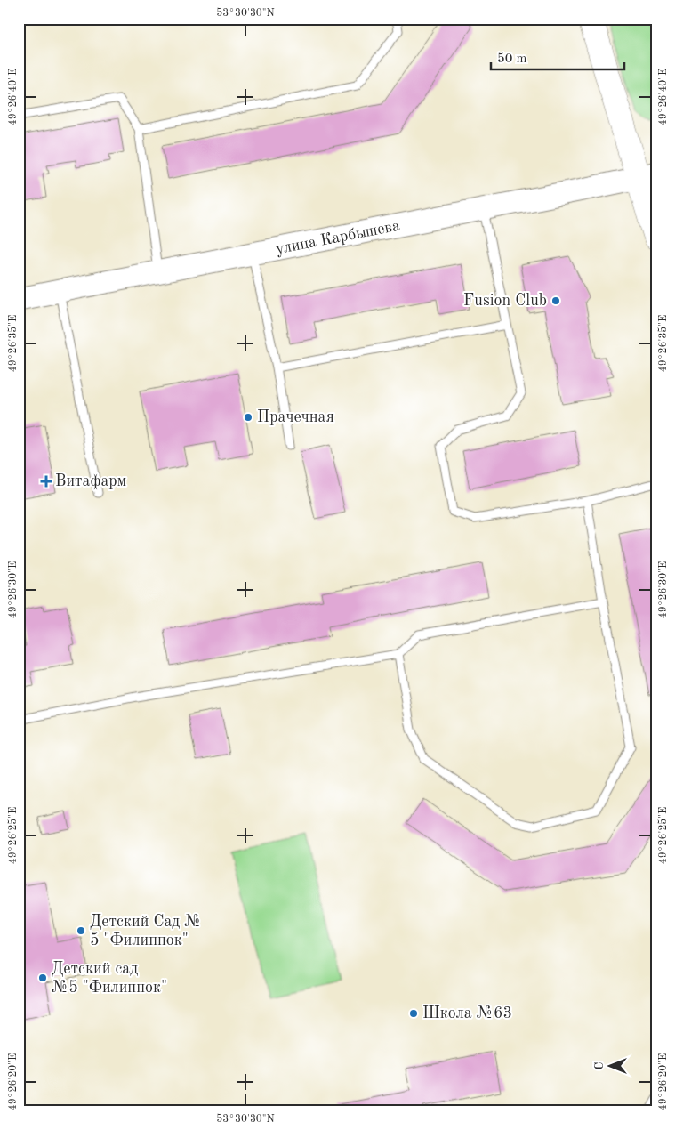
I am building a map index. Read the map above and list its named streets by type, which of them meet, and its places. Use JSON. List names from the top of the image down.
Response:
{
  "streets": {
    "street": ["улица Карбышева"]
  },
  "places": {
    "other": [
      "Fusion Club",
      "Прачечная",
      "Детский Сад № 5 \"Филиппок\"",
      "Детский сад №5 \"Филиппок\"",
      "Школа №63"
    ],
    "health": ["Витафарм"]
  },
  "scale_bar": "50 m",
  "north": "left",
  "coordinates": [
    "53°30'30\"N",
    "49°26'40\"E",
    "49°26'35\"E",
    "49°26'30\"E",
    "49°26'25\"E",
    "49°26'20\"E"
  ]
}
